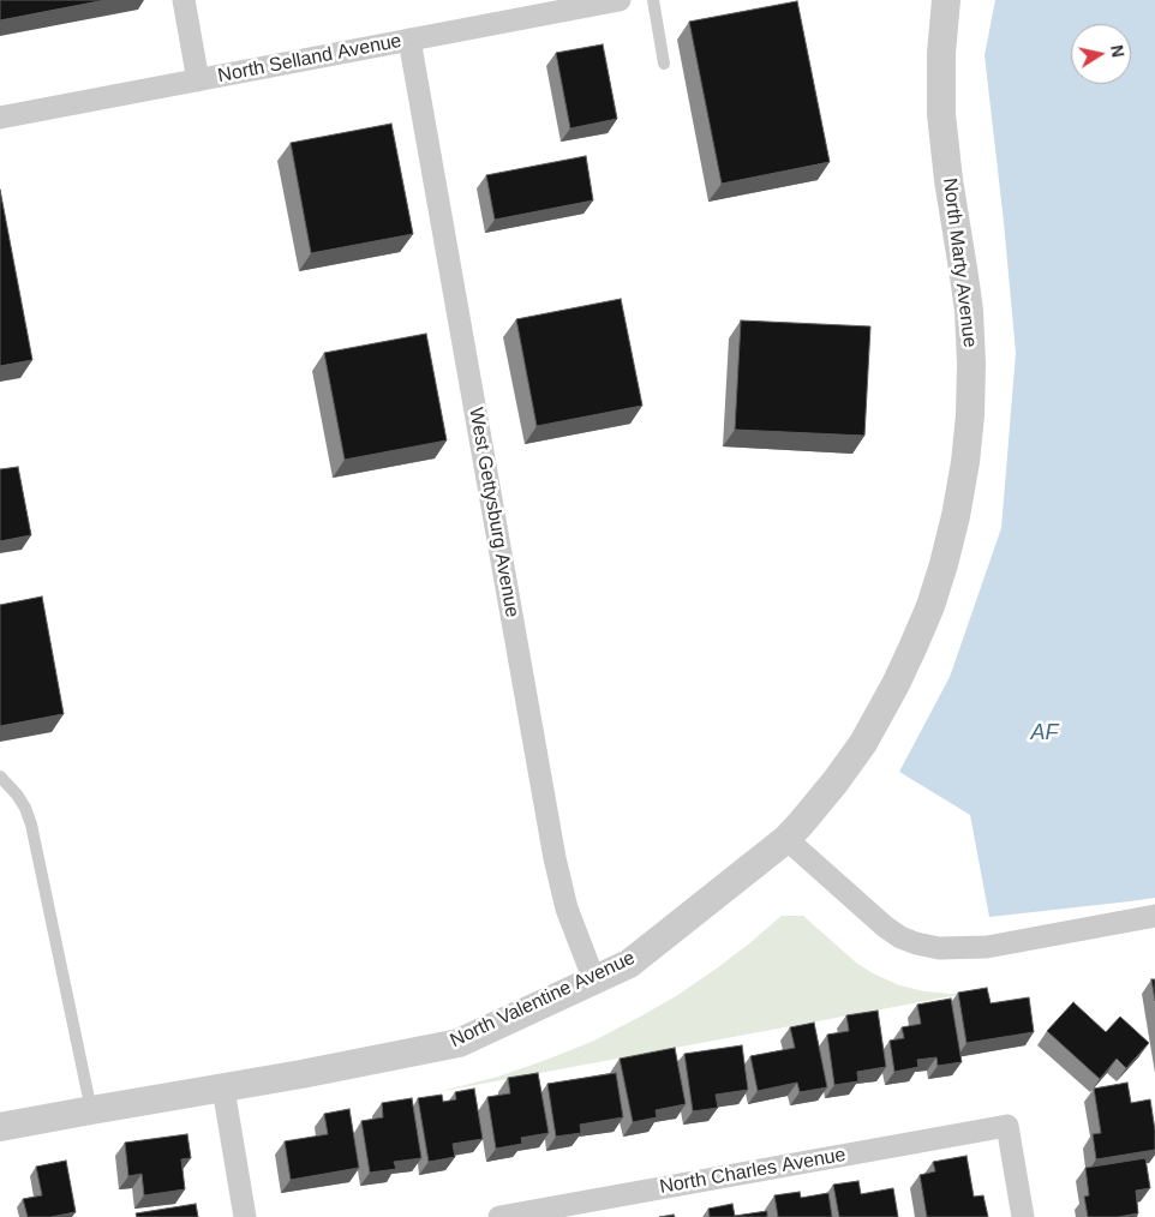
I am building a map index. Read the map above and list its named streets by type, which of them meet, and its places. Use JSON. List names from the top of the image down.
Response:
{
  "streets": {
    "street": [
      "North Selland Avenue",
      "North Marty Avenue",
      "West Gettysburg Avenue",
      "North Valentine Avenue",
      "North Charles Avenue"
    ]
  },
  "crossings": [
    ["North Selland Avenue", "West Gettysburg Avenue"],
    ["North Marty Avenue", "North Valentine Avenue"],
    ["West Gettysburg Avenue", "North Valentine Avenue"]
  ],
  "water": ["AF"],
  "north": "right"
}
